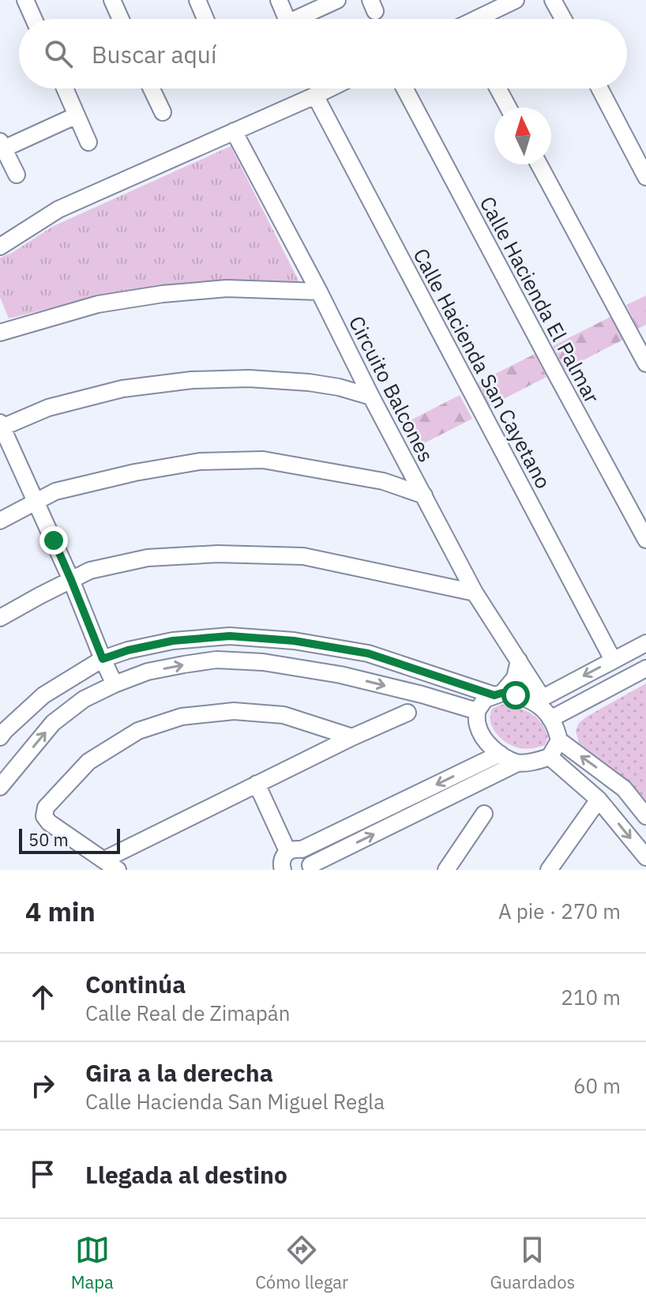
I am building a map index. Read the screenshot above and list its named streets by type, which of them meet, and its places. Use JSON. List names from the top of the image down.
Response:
{
  "streets": {
    "street": ["Calle Hacienda El Palmar", "Calle Hacienda San Cayetano", "Circuito Balcones"]
  },
  "scale_bar": "50 m",
  "north": "top",
  "page": {
    "search": "Buscar aquí",
    "scale": "50 m",
    "heading": ["4 min", "A pie · 270 m"],
    "list": [
      ["Continúa", "Calle Real de Zimapán", "210 m"],
      ["Gira a la derecha", "Calle Hacienda San Miguel Regla", "60 m"],
      "Llegada al destino"
    ],
    "nav": ["Mapa", "Cómo llegar", "Guardados"]
  }
}
